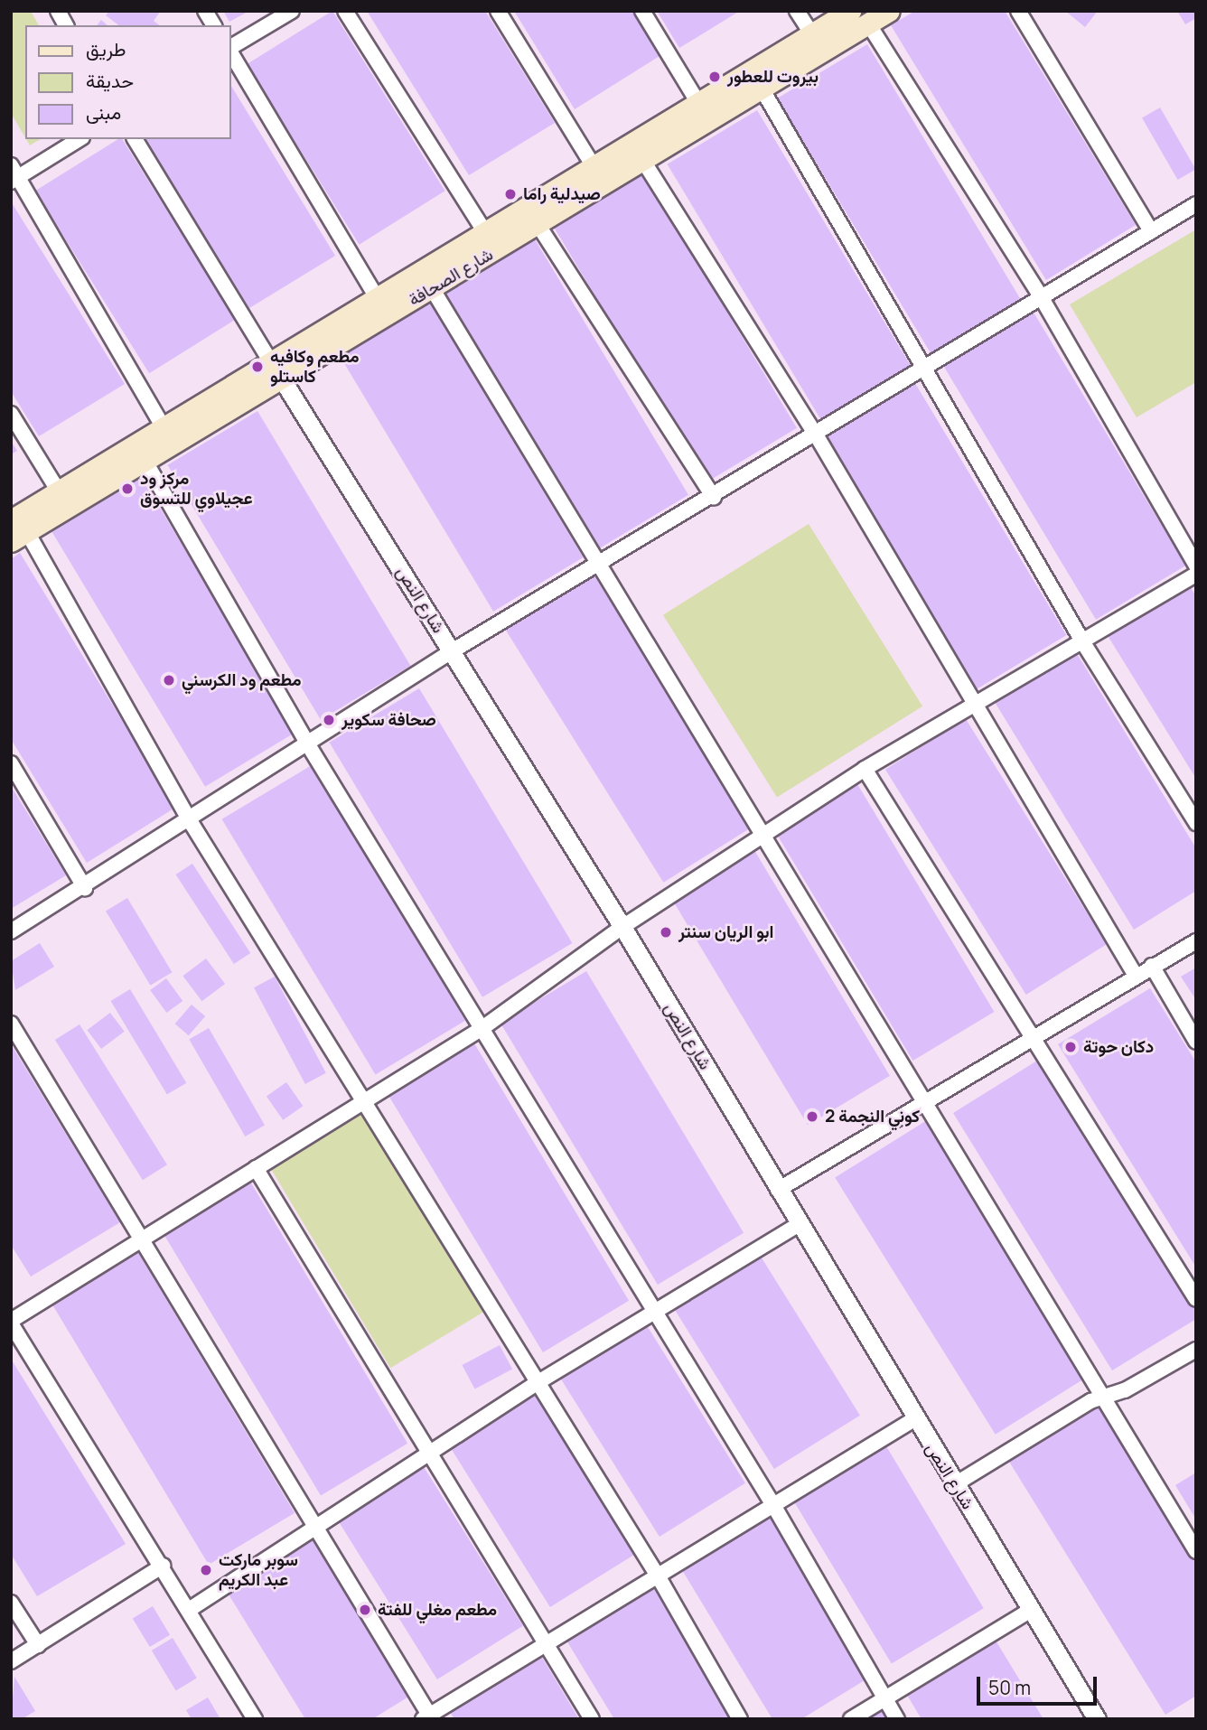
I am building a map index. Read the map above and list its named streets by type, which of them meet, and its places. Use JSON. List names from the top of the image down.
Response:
{
  "streets": {
    "main road": ["شارع الصحافة"],
    "street": ["شارع النص"]
  },
  "crossings": [
    ["شارع الصحافة", "شارع النص"]
  ],
  "places": [
    "بيروت للعطور",
    "صيدلية راما",
    "مطعم وكافيه كاستلو",
    "مركز ود عجيلاوي للتسوق",
    "مطعم ود الكرسني",
    "صحافة سكوير",
    "ابو الريان سنتر",
    "دكان حوتة",
    "كوني النجمة 2",
    "سوبر ماركت عبد الكريم",
    "مطعم مغلي للفتة"
  ],
  "legend": ["طريق", "حديقة", "مبنى"],
  "scale_bar": "50 m"
}
